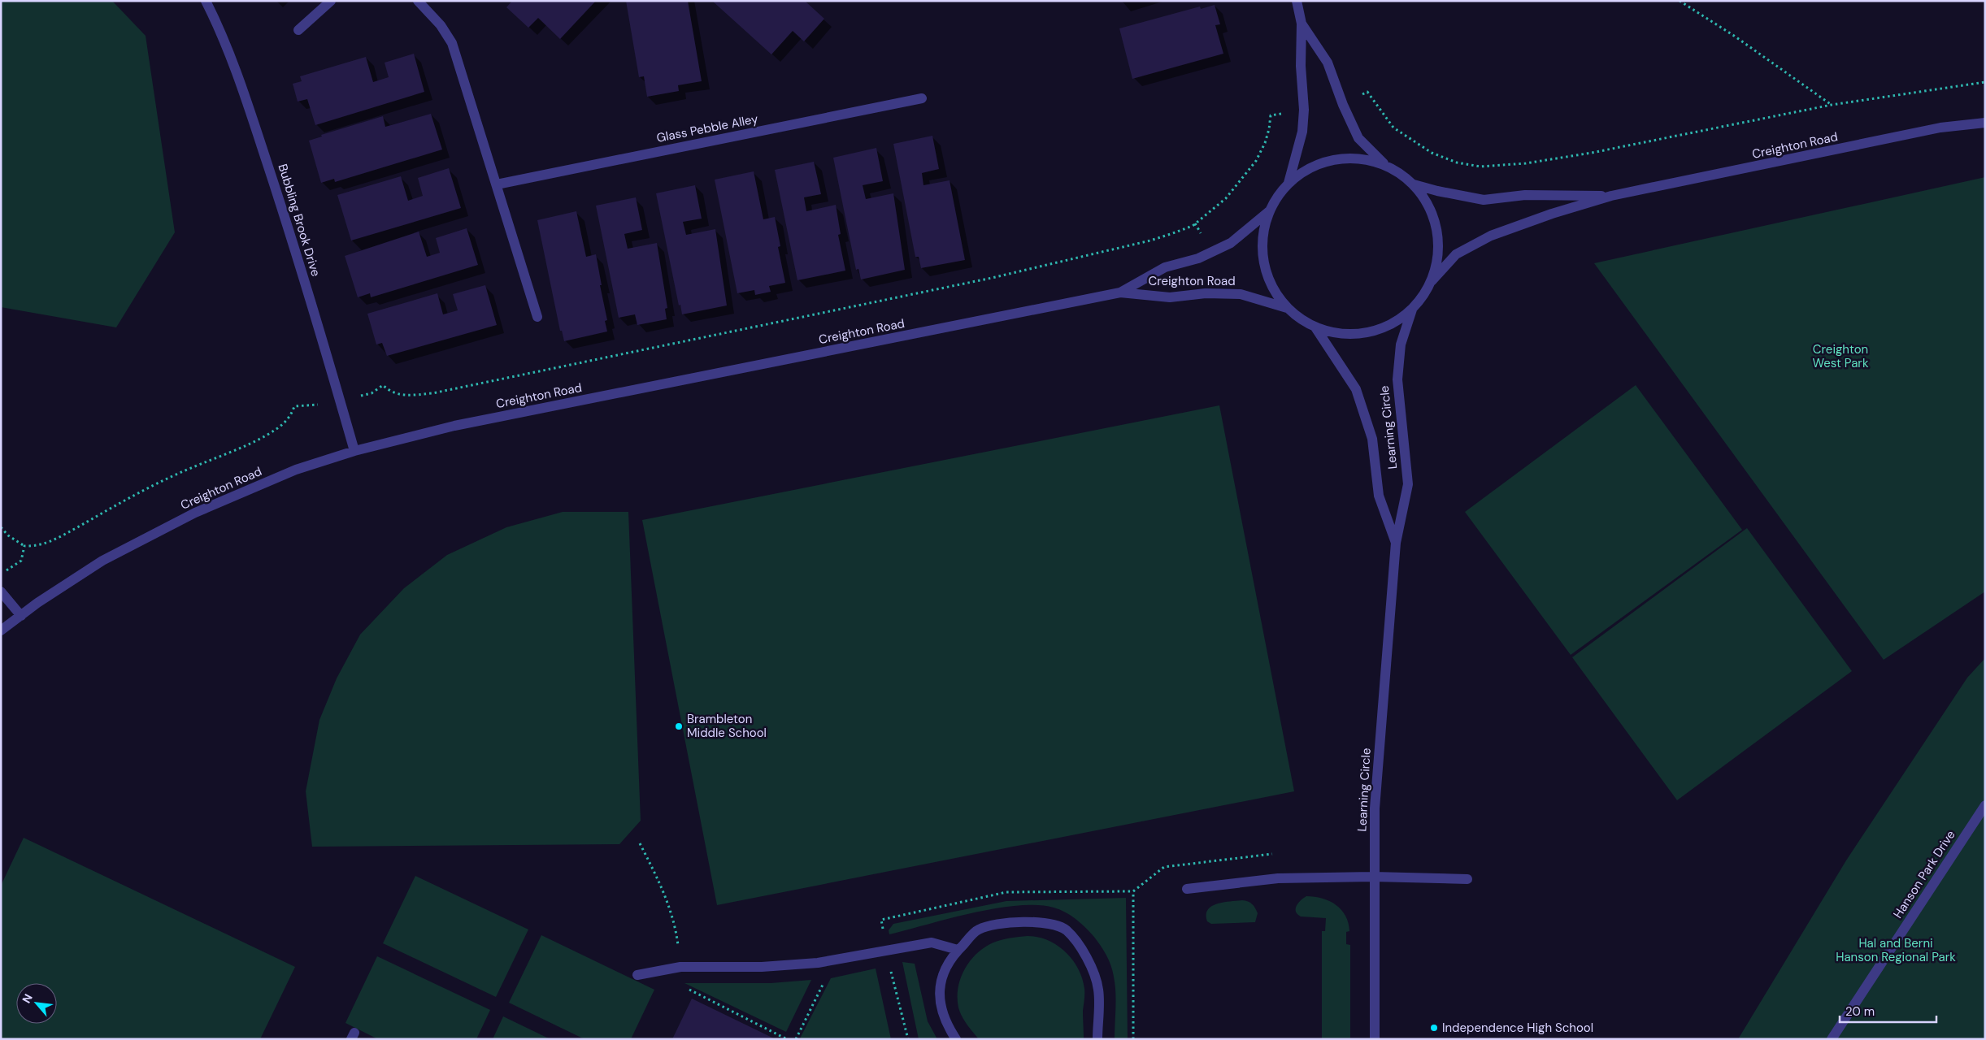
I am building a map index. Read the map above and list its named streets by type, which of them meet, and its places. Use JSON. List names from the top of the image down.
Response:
{
  "streets": {
    "street": [
      "Glass Pebble Alley",
      "Creighton Road",
      "Bubbling Brook Drive",
      "Learning Circle",
      "Hanson Park Drive"
    ]
  },
  "crossings": [
    ["Creighton Road", "Bubbling Brook Drive"],
    ["Creighton Road", "Learning Circle"]
  ],
  "parks": ["Creighton West Park", "Hal and Berni Hanson Regional Park"],
  "places": ["Brambleton Middle School", "Independence High School"],
  "scale_bar": "20 m",
  "north": "top left"
}
